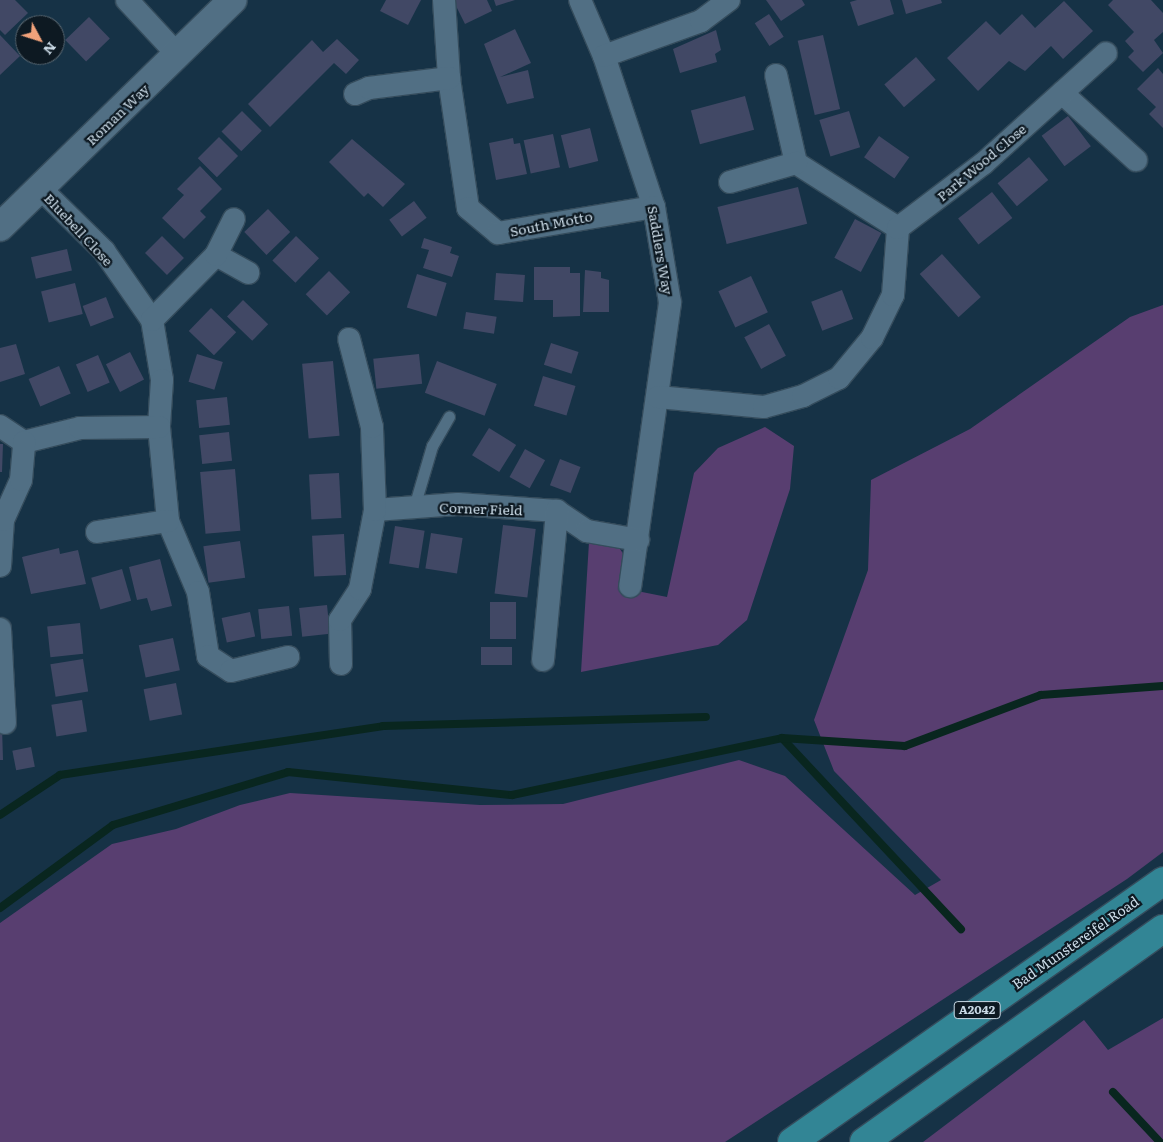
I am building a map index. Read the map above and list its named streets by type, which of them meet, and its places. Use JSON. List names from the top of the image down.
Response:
{
  "streets": {
    "main road": ["Bad Munstereifel Road", "A2042"],
    "street": [
      "Roman Way",
      "Park Wood Close",
      "South Motto",
      "Bluebell Close",
      "Saddlers Way",
      "Corner Field"
    ]
  },
  "crossings": [
    ["Roman Way", "Bluebell Close"],
    ["South Motto", "Saddlers Way"],
    ["Saddlers Way", "Corner Field"]
  ],
  "north": "bottom right"
}
